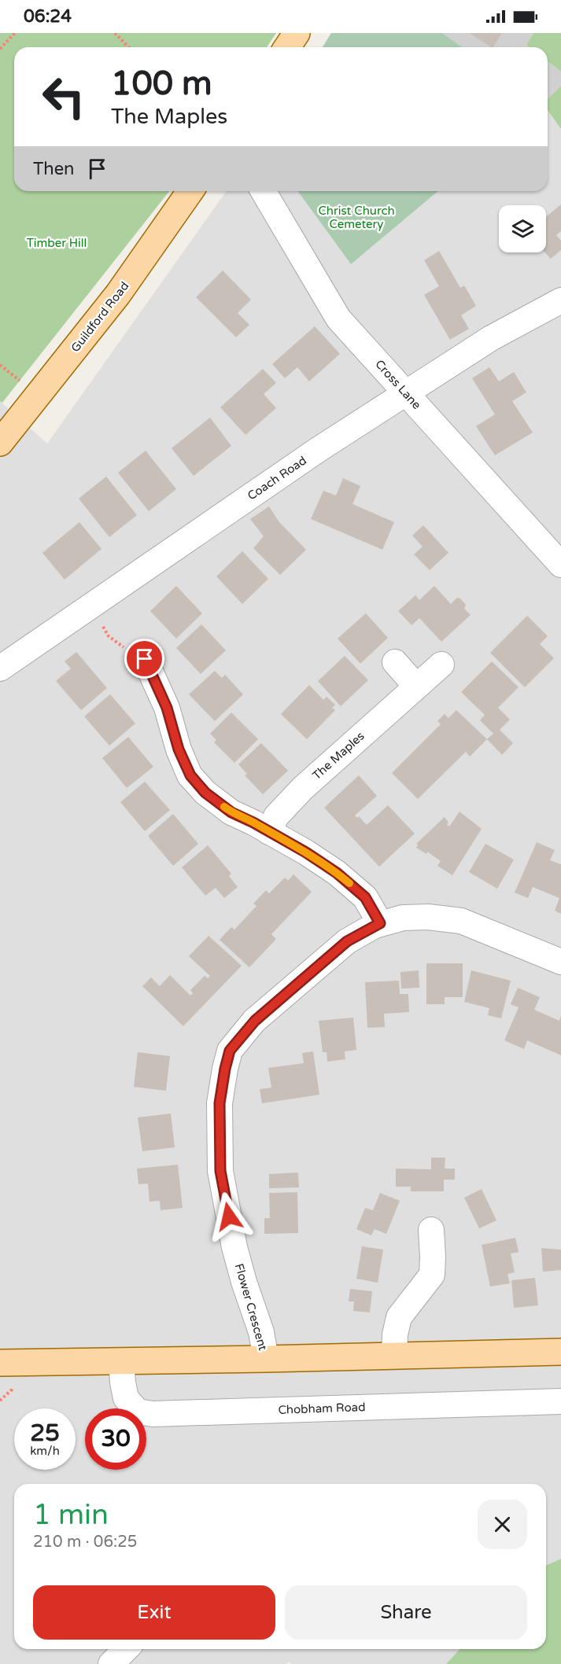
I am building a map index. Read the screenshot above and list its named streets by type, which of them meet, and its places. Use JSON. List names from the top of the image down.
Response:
{
  "streets": {
    "main road": ["Guildford Road"],
    "street": [
      "Cross Lane",
      "Coach Road",
      "The Maples",
      "Flower Crescent",
      "Chobham Road"
    ]
  },
  "crossings": [
    ["Cross Lane", "Coach Road"]
  ],
  "parks": ["Christ Church Cemetery", "Timber Hill"],
  "page": {
    "status": "06:24",
    "turn": ["100 m", "The Maples"],
    "then": "Then",
    "speed": "25 km/h",
    "limit": "30",
    "heading": ["1 min", "210 m · 06:25"],
    "buttons": ["Exit", "Share"]
  }
}
